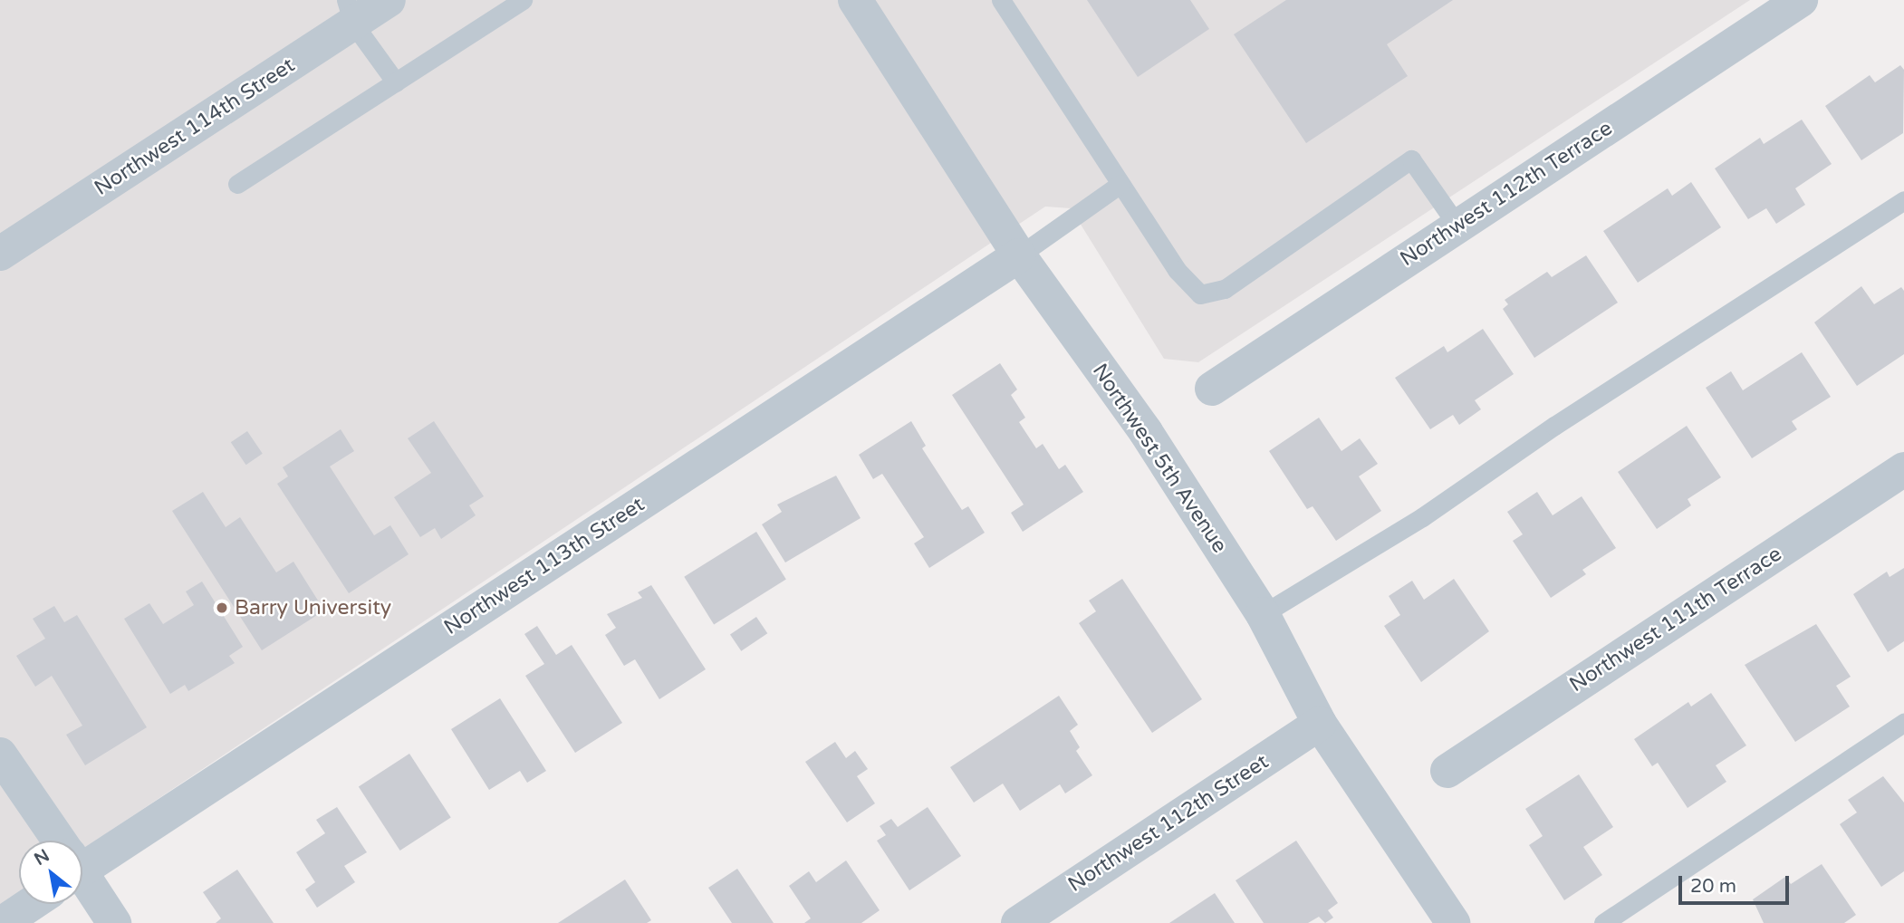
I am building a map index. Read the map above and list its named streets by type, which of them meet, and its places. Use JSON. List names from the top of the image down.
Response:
{
  "streets": {
    "street": [
      "Northwest 114th Street",
      "Northwest 112th Terrace",
      "Northwest 5th Avenue",
      "Northwest 113th Street",
      "Northwest 111th Terrace",
      "Northwest 112th Street"
    ]
  },
  "crossings": [
    ["Northwest 5th Avenue", "Northwest 113th Street"],
    ["Northwest 5th Avenue", "Northwest 112th Street"]
  ],
  "places": ["Barry University"],
  "scale_bar": "20 m",
  "north": "top left"
}
